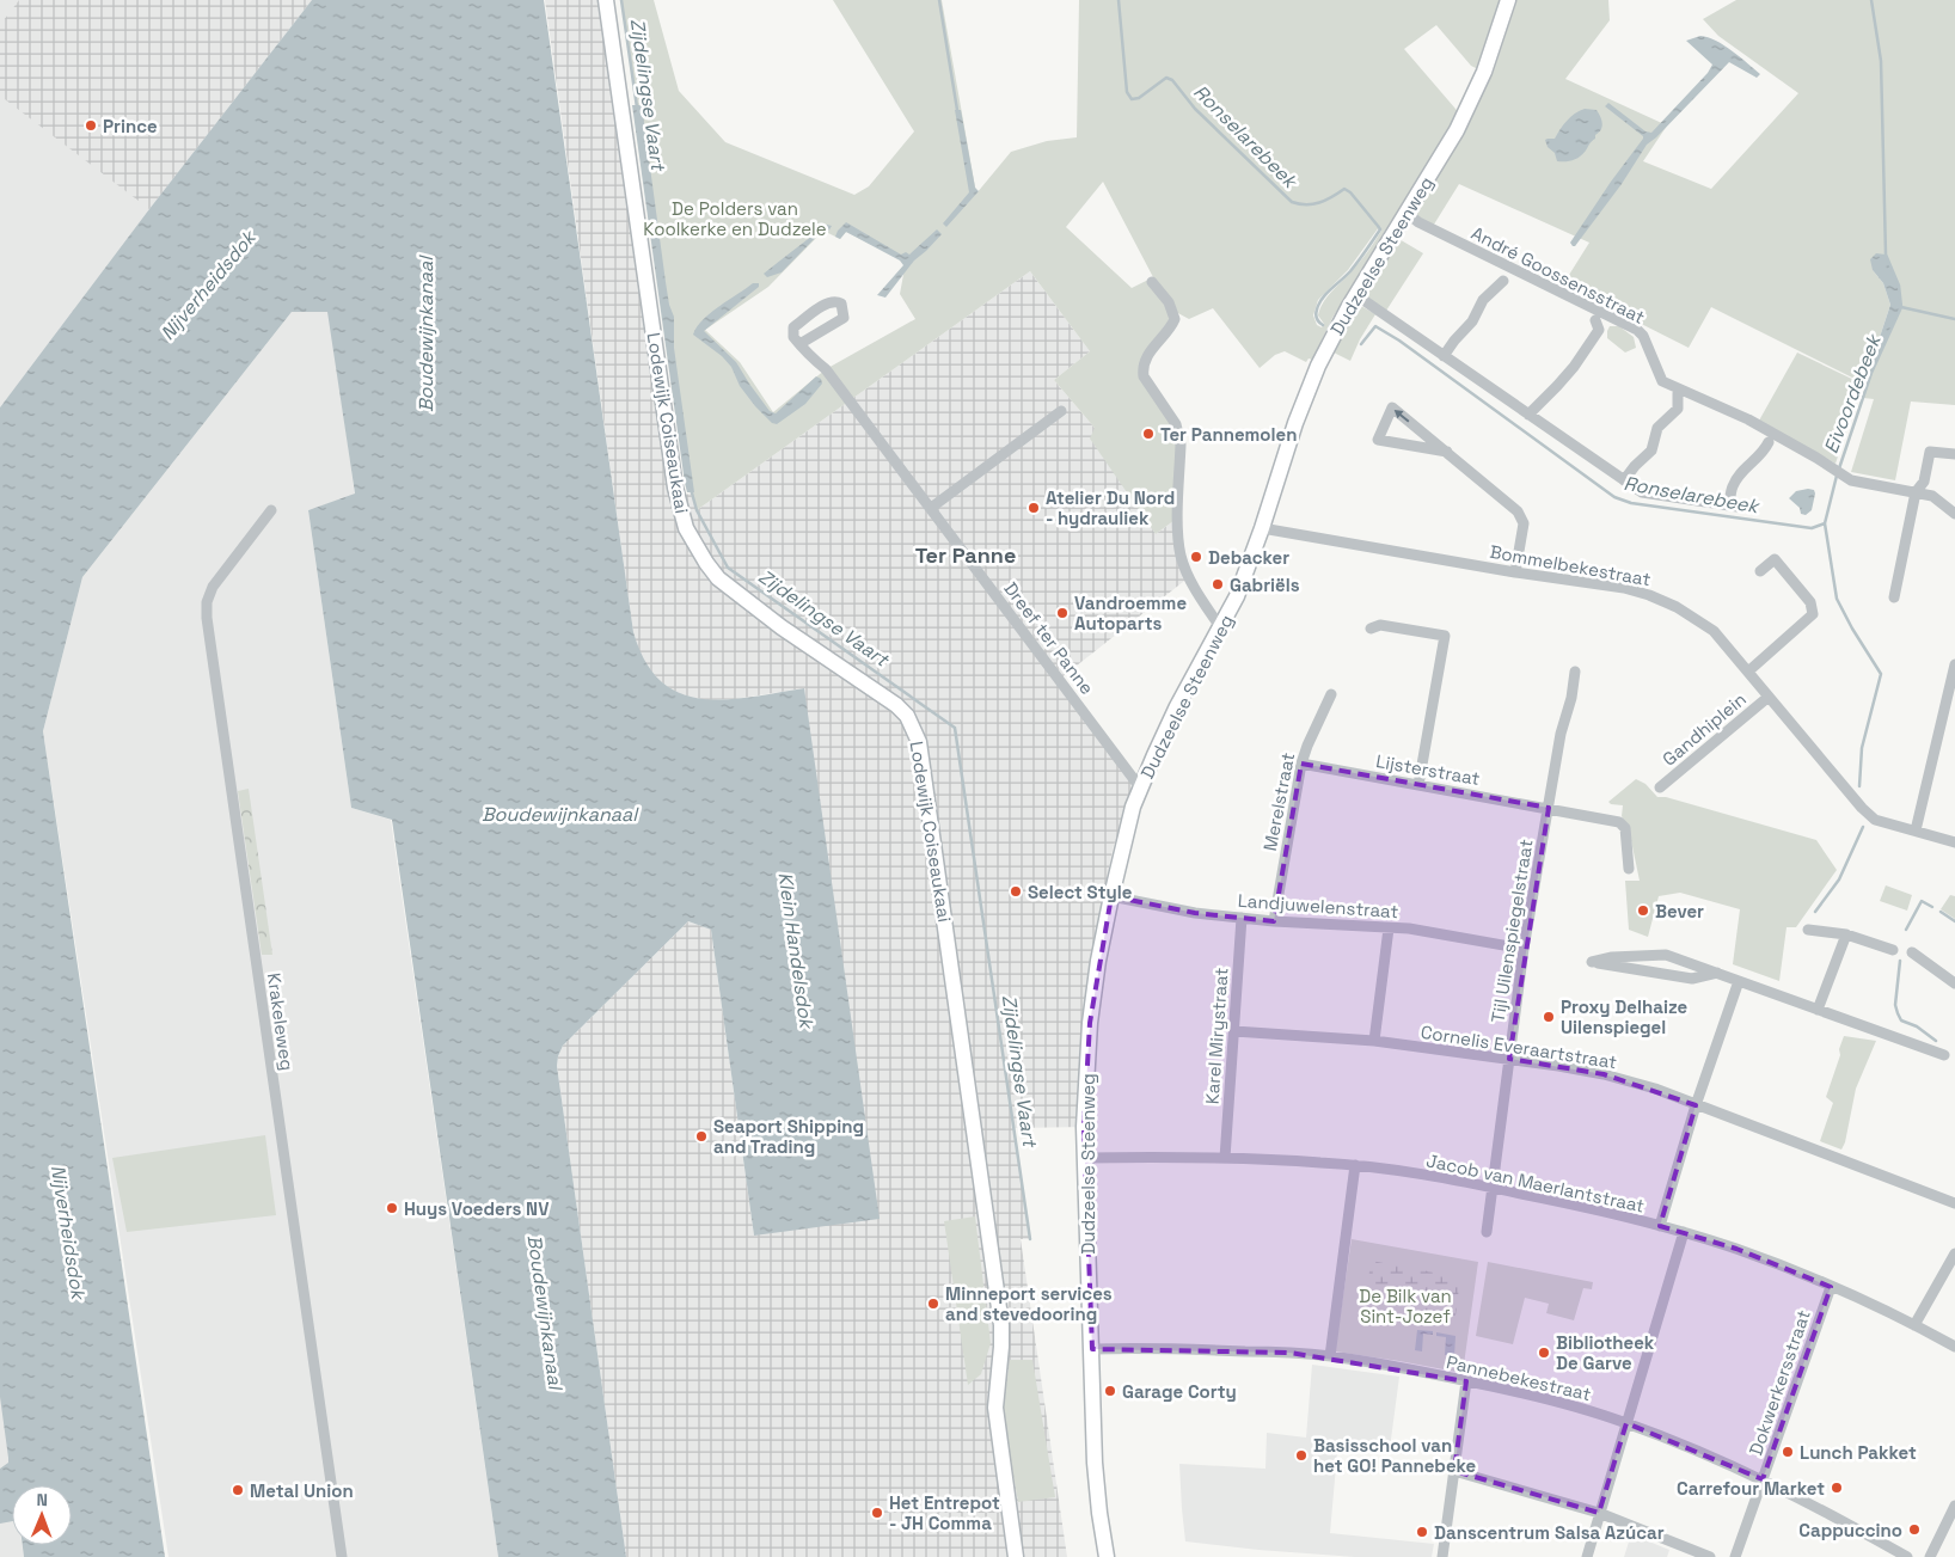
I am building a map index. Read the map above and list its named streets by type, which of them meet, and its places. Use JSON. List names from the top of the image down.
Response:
{
  "streets": {
    "street": [
      "Dudzeelse Steenweg",
      "André Goossensstraat",
      "Lodewijk Coiseaukaai",
      "Bommelbekestraat",
      "Dreef ter Panne",
      "Gandhiplein",
      "Lijsterstraat",
      "Merelstraat",
      "Landjuwelenstraat",
      "Tijl Uilenspiegelstraat",
      "Krakeleweg",
      "Karel Mirystraat",
      "Cornelis Everaartstraat",
      "Jacob van Maerlantstraat",
      "Pannebekestraat",
      "Dokwerkersstraat"
    ]
  },
  "crossings": [
    ["Dudzeelse Steenweg", "André Goossensstraat"],
    ["Dudzeelse Steenweg", "Bommelbekestraat"],
    ["Dudzeelse Steenweg", "Dreef ter Panne"],
    ["Dudzeelse Steenweg", "Landjuwelenstraat"],
    ["Dudzeelse Steenweg", "Jacob van Maerlantstraat"],
    ["Dudzeelse Steenweg", "Pannebekestraat"],
    ["Bommelbekestraat", "Gandhiplein"],
    ["Lijsterstraat", "Merelstraat"],
    ["Lijsterstraat", "Tijl Uilenspiegelstraat"],
    ["Merelstraat", "Landjuwelenstraat"],
    ["Landjuwelenstraat", "Tijl Uilenspiegelstraat"],
    ["Landjuwelenstraat", "Karel Mirystraat"],
    ["Tijl Uilenspiegelstraat", "Cornelis Everaartstraat"],
    ["Tijl Uilenspiegelstraat", "Jacob van Maerlantstraat"],
    ["Karel Mirystraat", "Cornelis Everaartstraat"],
    ["Karel Mirystraat", "Jacob van Maerlantstraat"],
    ["Jacob van Maerlantstraat", "Dokwerkersstraat"],
    ["Pannebekestraat", "Dokwerkersstraat"]
  ],
  "districts": ["Ter Panne"],
  "water": [
    "Zijdelingse Vaart",
    "Ronselarebeek",
    "Nijverheidsdok",
    "Boudewijnkanaal",
    "Eivoordebeek",
    "Klein Handelsdok"
  ],
  "parks": ["De Polders van Koolkerke en Dudzele", "De Bilk van Sint-Jozef"],
  "places": [
    "Prince",
    "Ter Pannemolen",
    "Atelier Du Nord - hydrauliek",
    "Debacker",
    "Gabriëls",
    "Vandroemme Autoparts",
    "Select Style",
    "Bever",
    "Proxy Delhaize Uilenspiegel",
    "Seaport Shipping and Trading",
    "Huys Voeders NV",
    "Minneport services and stevedooring",
    "Bibliotheek De Garve",
    "Garage Corty",
    "Lunch Pakket",
    "Basisschool van het GO! Pannebeke",
    "Carrefour Market",
    "Metal Union",
    "Het Entrepot - JH Comma",
    "Cappuccino",
    "Danscentrum Salsa Azúcar"
  ],
  "north": "top"
}
